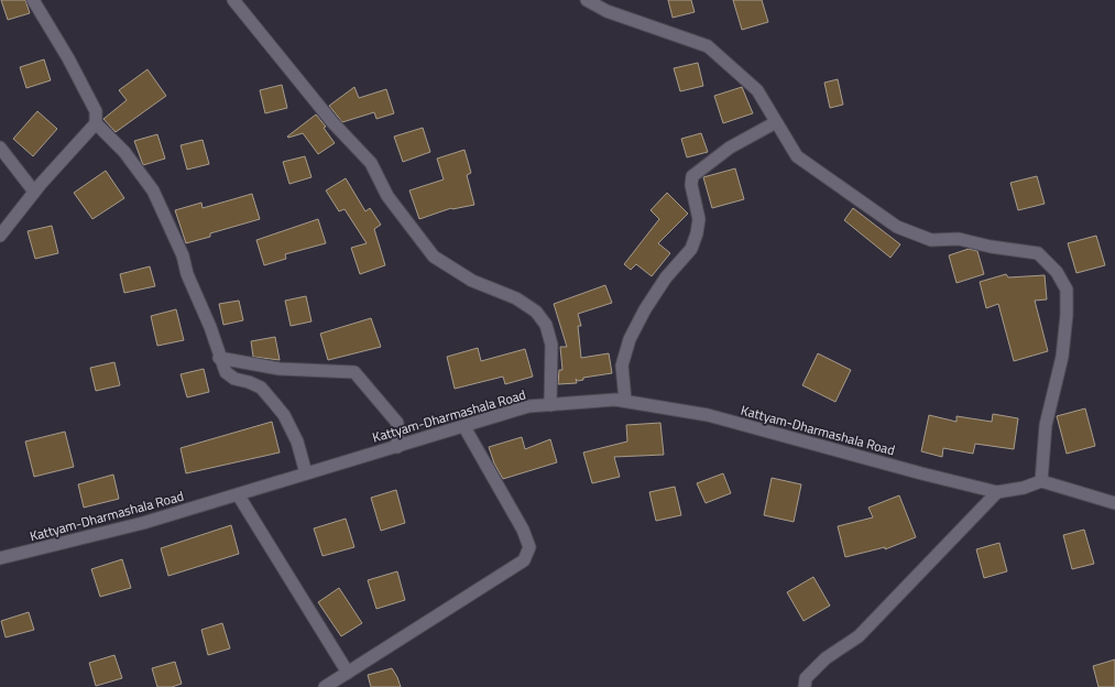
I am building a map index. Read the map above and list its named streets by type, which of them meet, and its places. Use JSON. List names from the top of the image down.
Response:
{
  "streets": {
    "street": ["Kattyam-Dharmashala Road"]
  }
}
